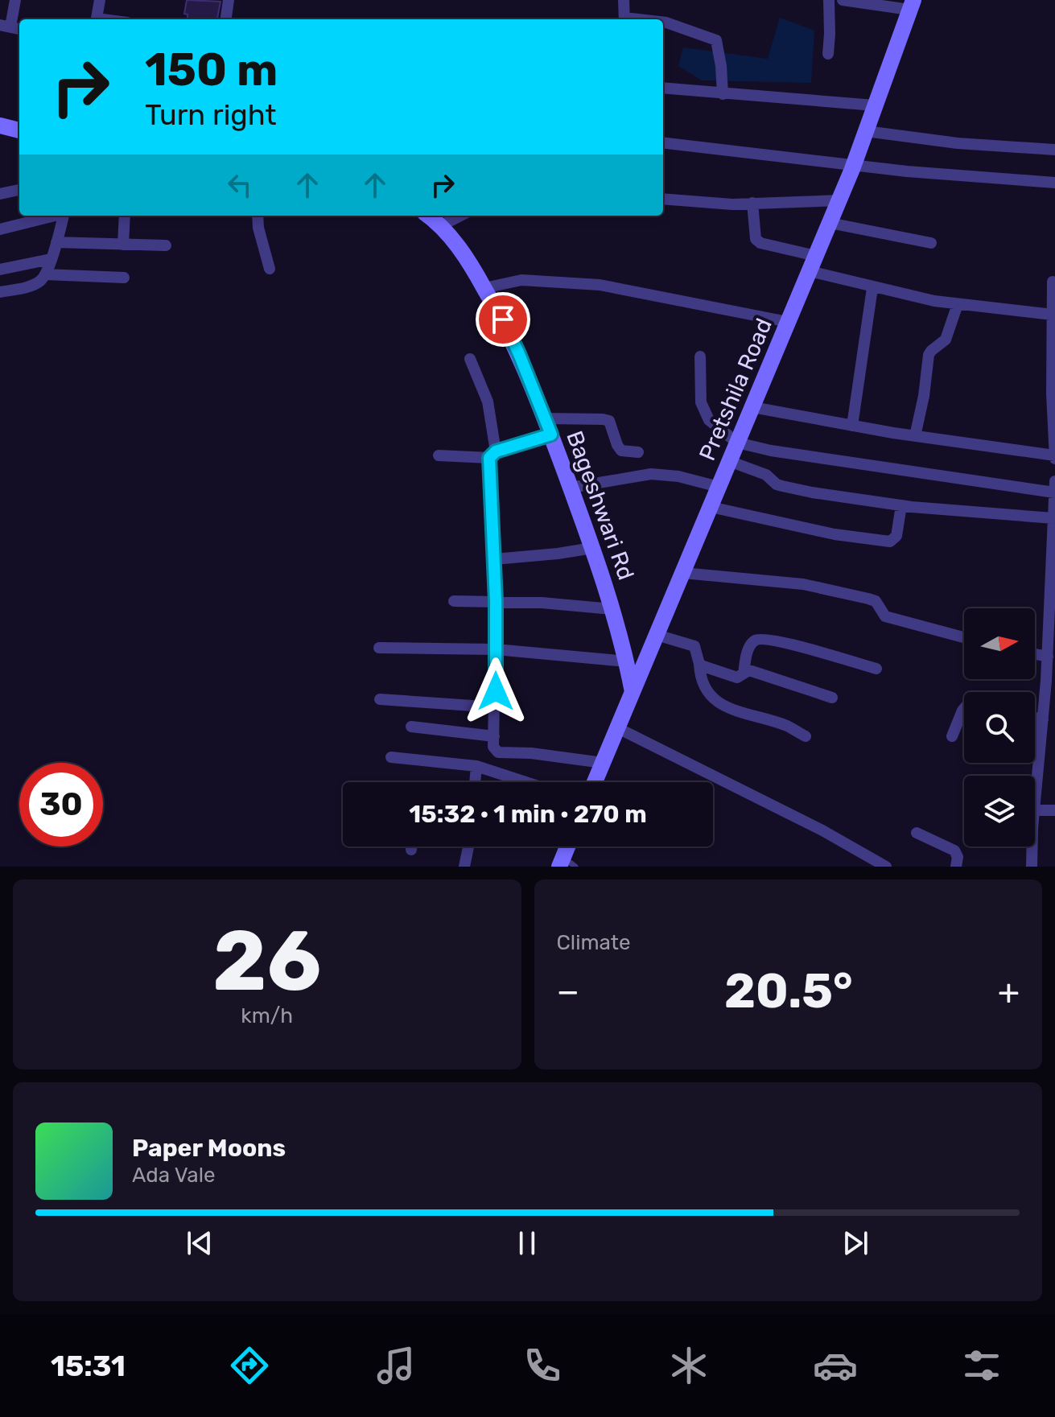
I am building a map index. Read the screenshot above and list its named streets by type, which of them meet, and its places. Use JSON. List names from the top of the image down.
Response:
{
  "streets": {
    "street": ["Pretshila Road", "Bageshwari Rd"]
  },
  "crossings": [
    ["Pretshila Road", "Bageshwari Rd"]
  ],
  "north": "right",
  "page": {
    "turn": ["150 m", "Turn right"],
    "limit": "30",
    "trip": "15:32 · 1 min · 270 m",
    "tile": [
      ["26", "km/h"],
      "Climate"
    ],
    "heat": ["−", "20.5°", "+"],
    "song": ["Paper Moons", "Ada Vale"],
    "tabs": "15:31"
  }
}
